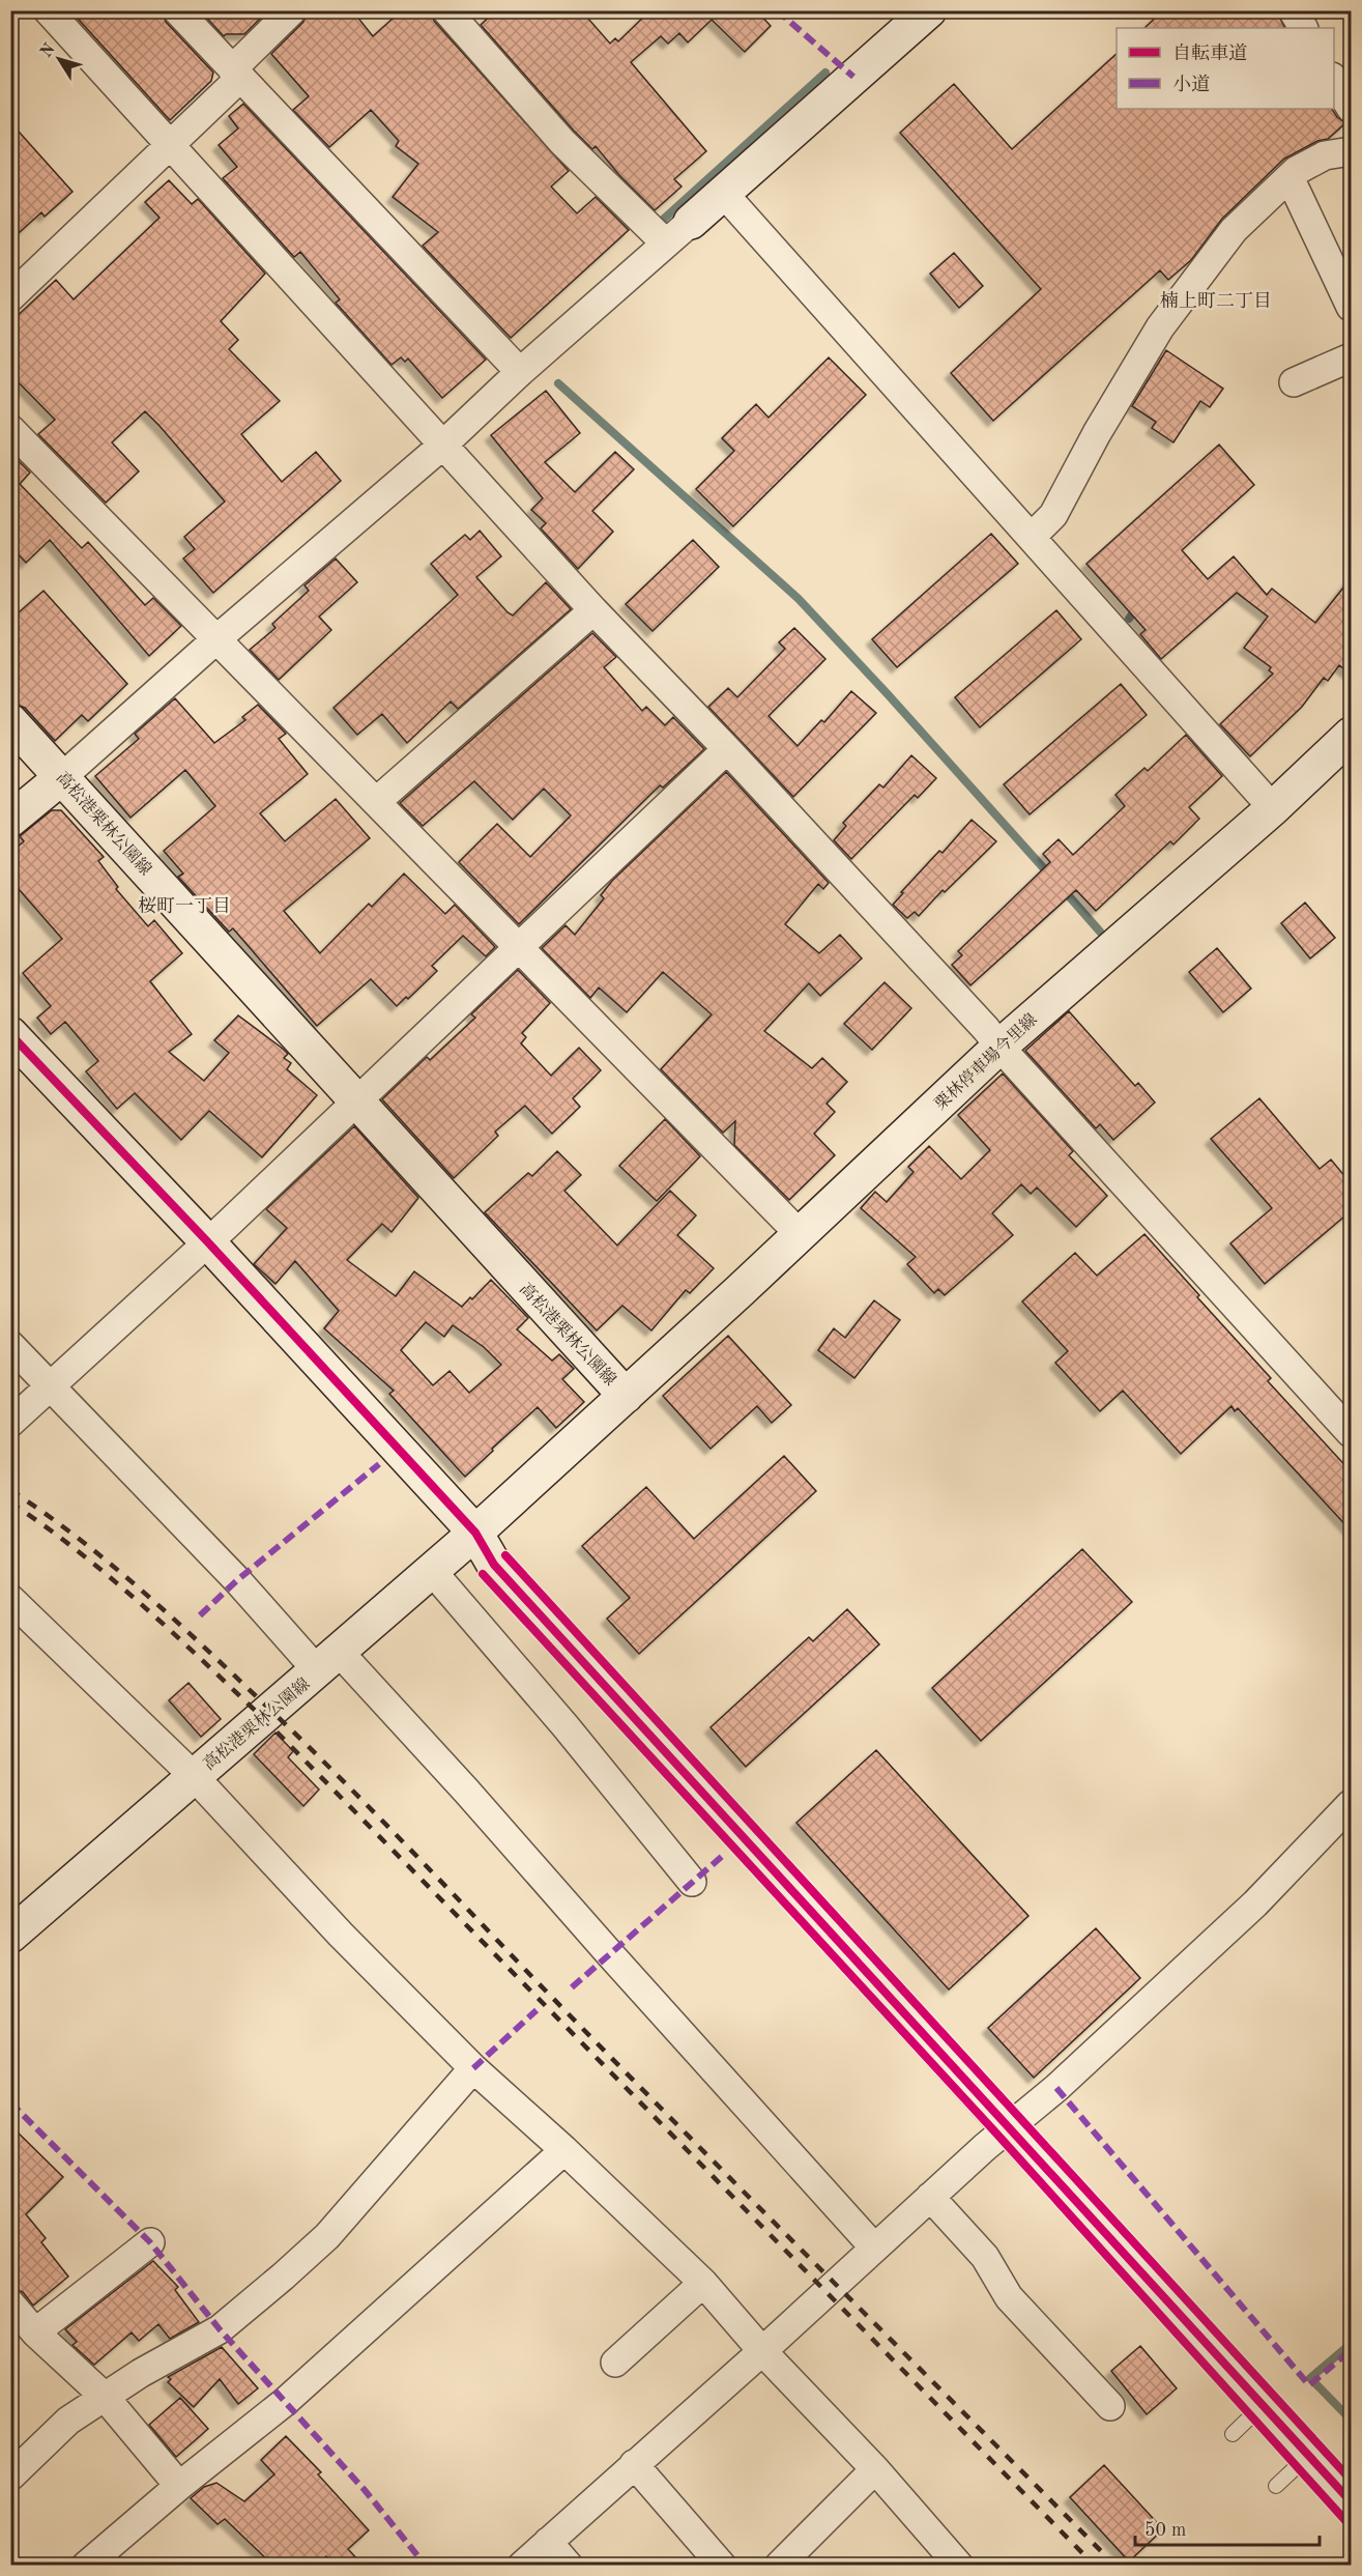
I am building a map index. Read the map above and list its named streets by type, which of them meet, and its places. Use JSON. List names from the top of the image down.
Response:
{
  "streets": {
    "main road": ["高松港栗林公園線", "栗林停車場今里線"]
  },
  "crossings": [
    ["高松港栗林公園線", "栗林停車場今里線"]
  ],
  "districts": ["楠上町二丁目", "桜町一丁目"],
  "legend": ["自転車道", "小道"],
  "scale_bar": "50 m",
  "north": "top left"
}
